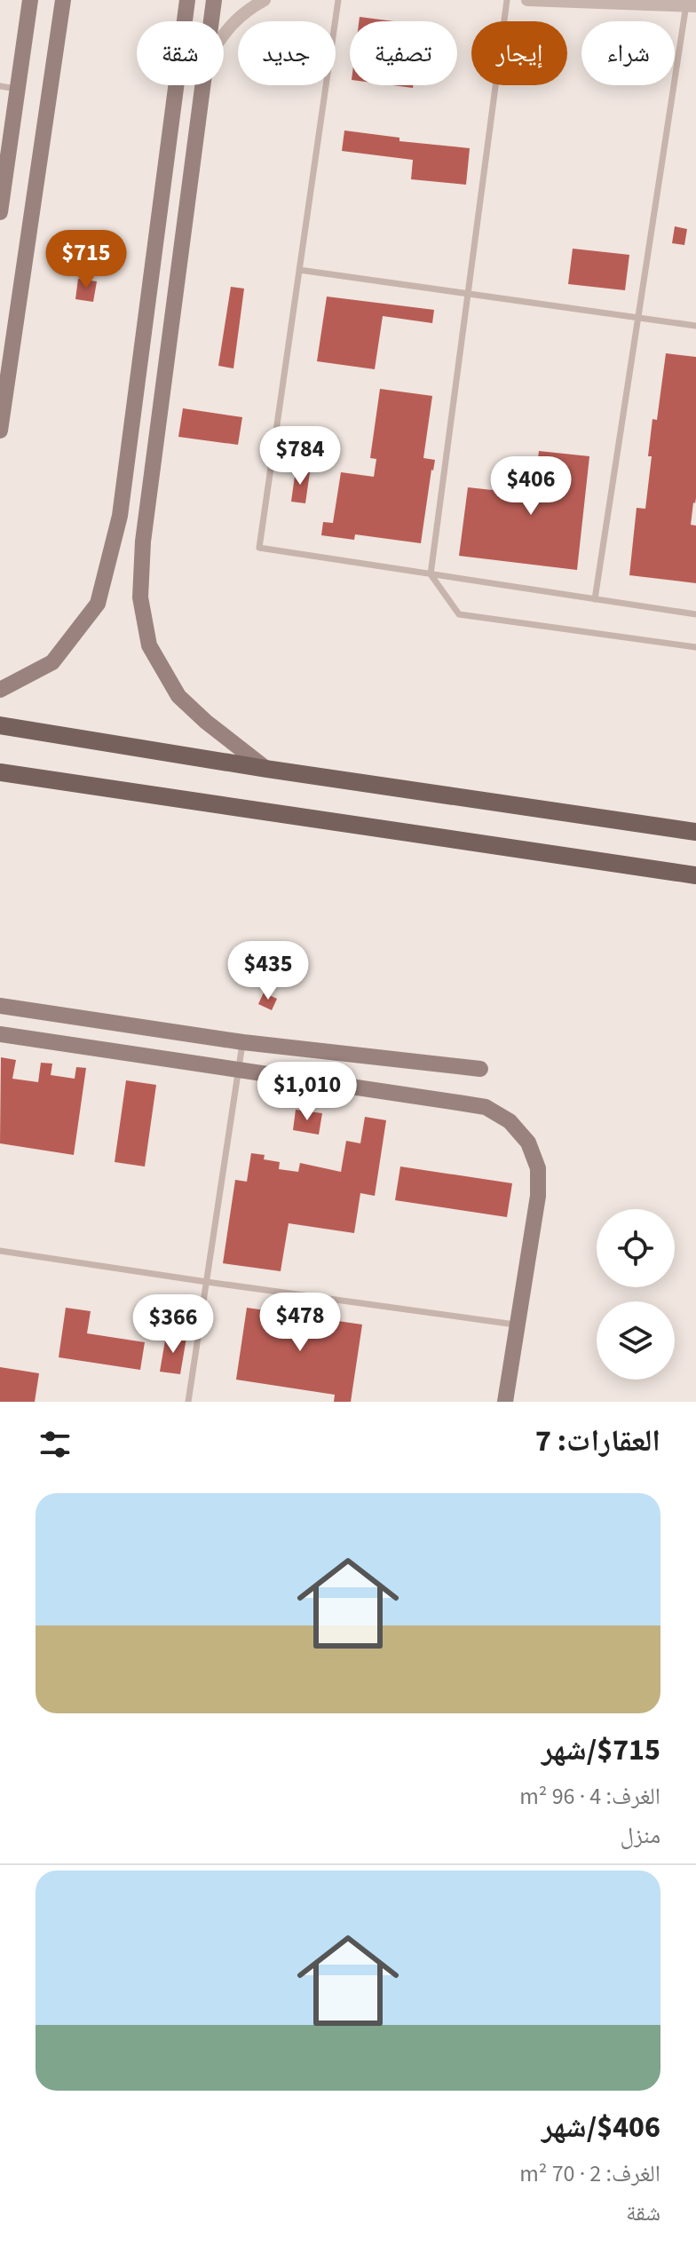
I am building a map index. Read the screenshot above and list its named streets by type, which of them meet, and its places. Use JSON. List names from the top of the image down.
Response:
{
  "page": {
    "chip": [
      "شراء",
      "إيجار",
      "تصفية",
      "جديد",
      "شقة"
    ],
    "price": [
      "$715",
      "$784",
      "$406",
      "$435",
      "$1,010",
      "$478",
      "$366"
    ],
    "heading": "العقارات: 7",
    "list": [
      {
        "name": "$715/شهر",
        "note": "الغرف: 4 · 96 m² · منزل"
      },
      {
        "name": "$406/شهر",
        "note": "الغرف: 2 · 70 m² · شقة"
      }
    ]
  }
}
